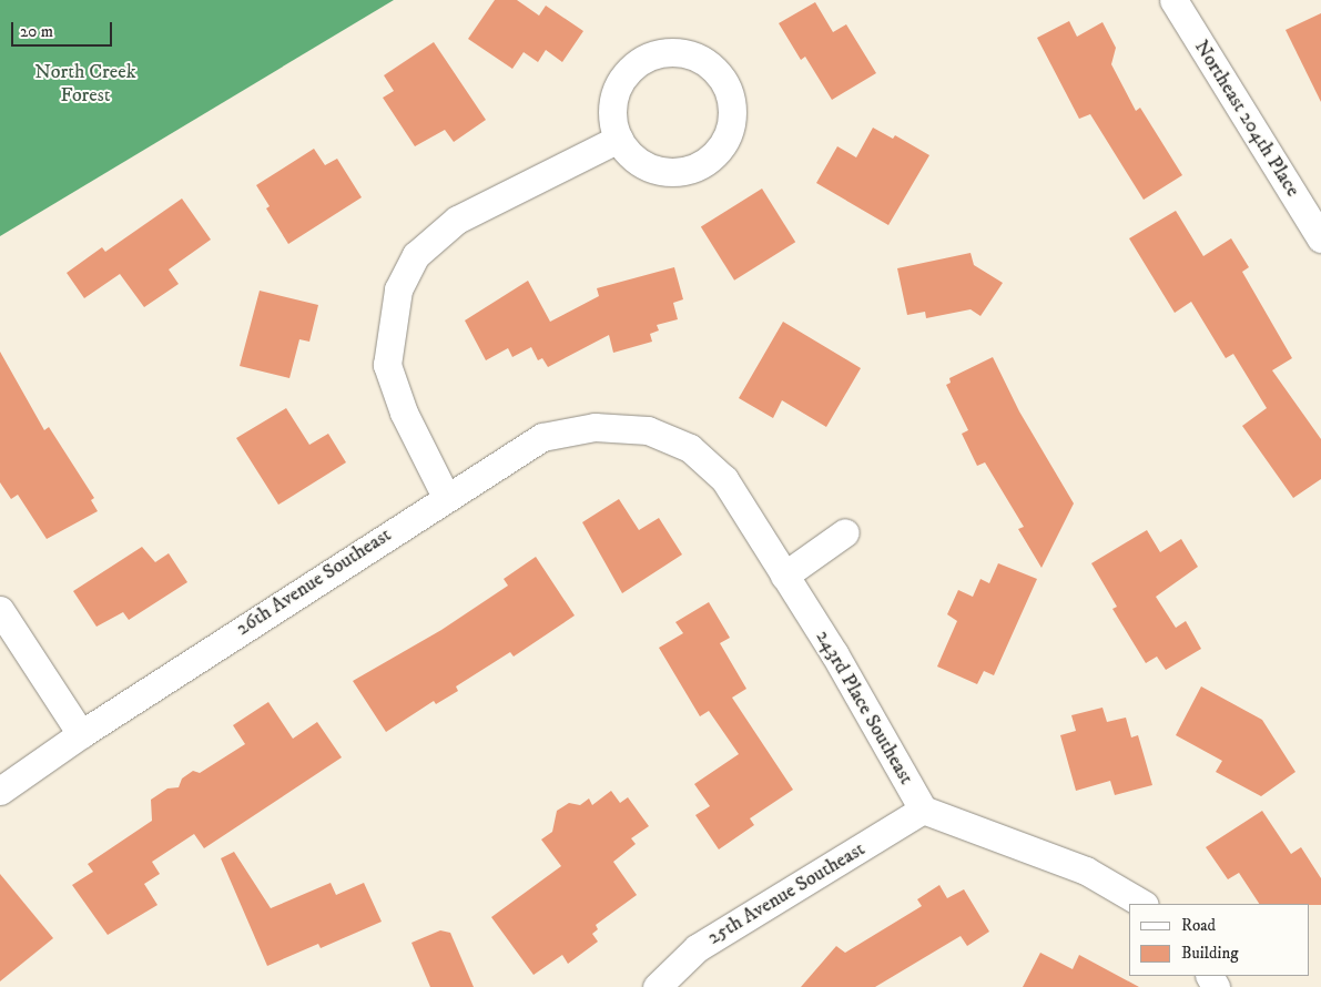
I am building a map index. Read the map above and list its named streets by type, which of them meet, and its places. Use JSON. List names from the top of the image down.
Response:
{
  "streets": {
    "street": [
      "Northeast 204th Place",
      "26th Avenue Southeast",
      "243rd Place Southeast",
      "25th Avenue Southeast"
    ]
  },
  "crossings": [
    ["26th Avenue Southeast", "243rd Place Southeast"],
    ["243rd Place Southeast", "25th Avenue Southeast"]
  ],
  "parks": ["North Creek Forest"],
  "legend": ["Road", "Building"],
  "scale_bar": "20 m"
}
